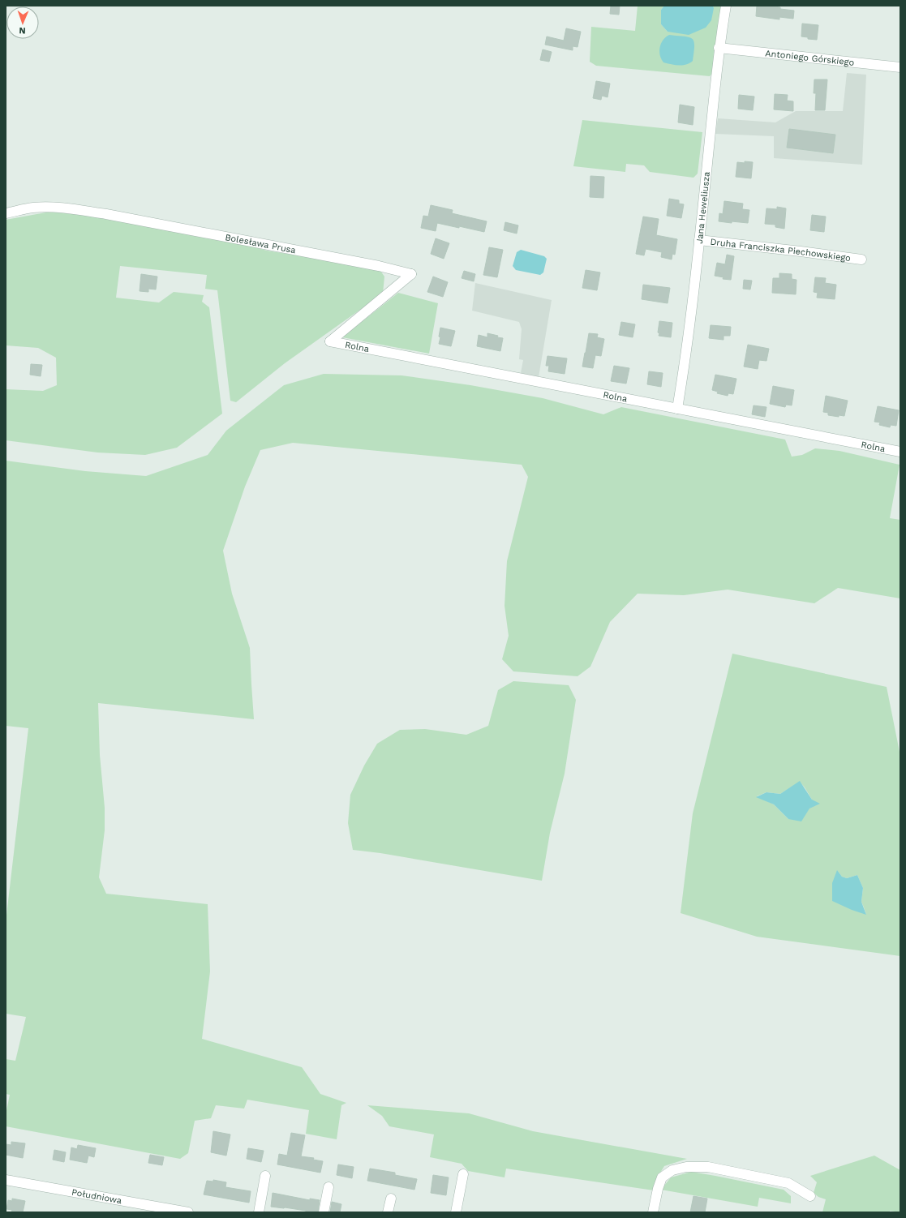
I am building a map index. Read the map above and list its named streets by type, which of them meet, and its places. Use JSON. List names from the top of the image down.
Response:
{
  "streets": {
    "street": [
      "Antoniego Górskiego",
      "Jana Heweliusza",
      "Bolesława Prusa",
      "Druha Franciszka Piechowskiego",
      "Rolna",
      "Południowa"
    ]
  },
  "crossings": [
    ["Antoniego Górskiego", "Jana Heweliusza"],
    ["Jana Heweliusza", "Druha Franciszka Piechowskiego"],
    ["Jana Heweliusza", "Rolna"],
    ["Bolesława Prusa", "Rolna"]
  ],
  "north": "bottom"
}
